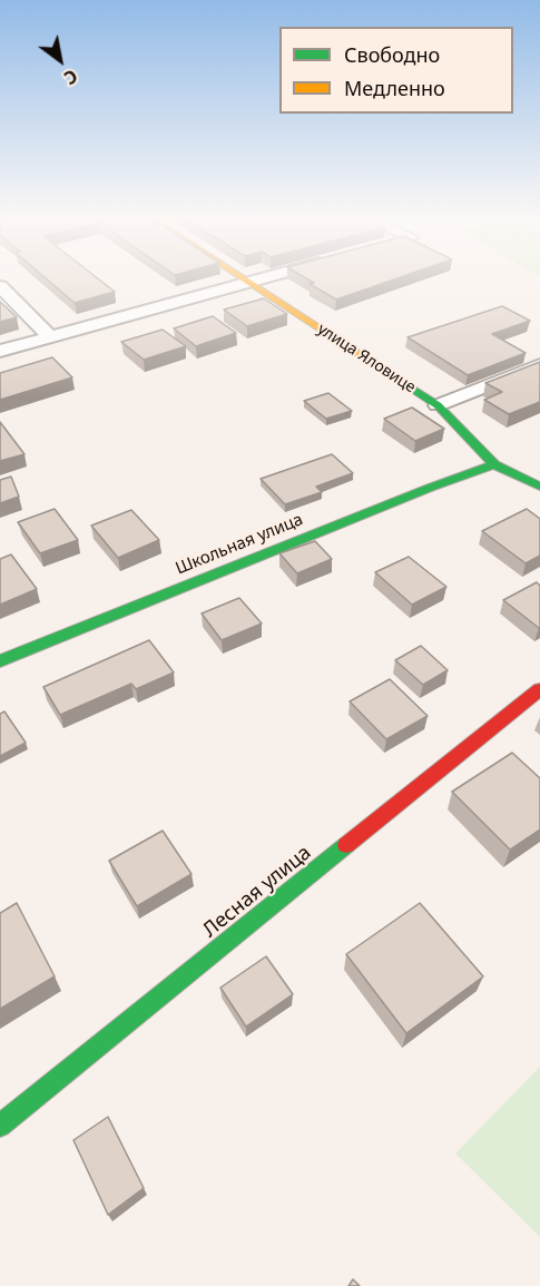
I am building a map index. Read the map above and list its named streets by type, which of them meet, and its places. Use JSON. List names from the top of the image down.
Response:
{
  "streets": {
    "street": ["улица Яловице", "Школьная улица", "Лесная улица"]
  },
  "crossings": [
    ["улица Яловице", "Школьная улица"]
  ],
  "legend": ["Свободно", "Медленно"],
  "north": "bottom right"
}
